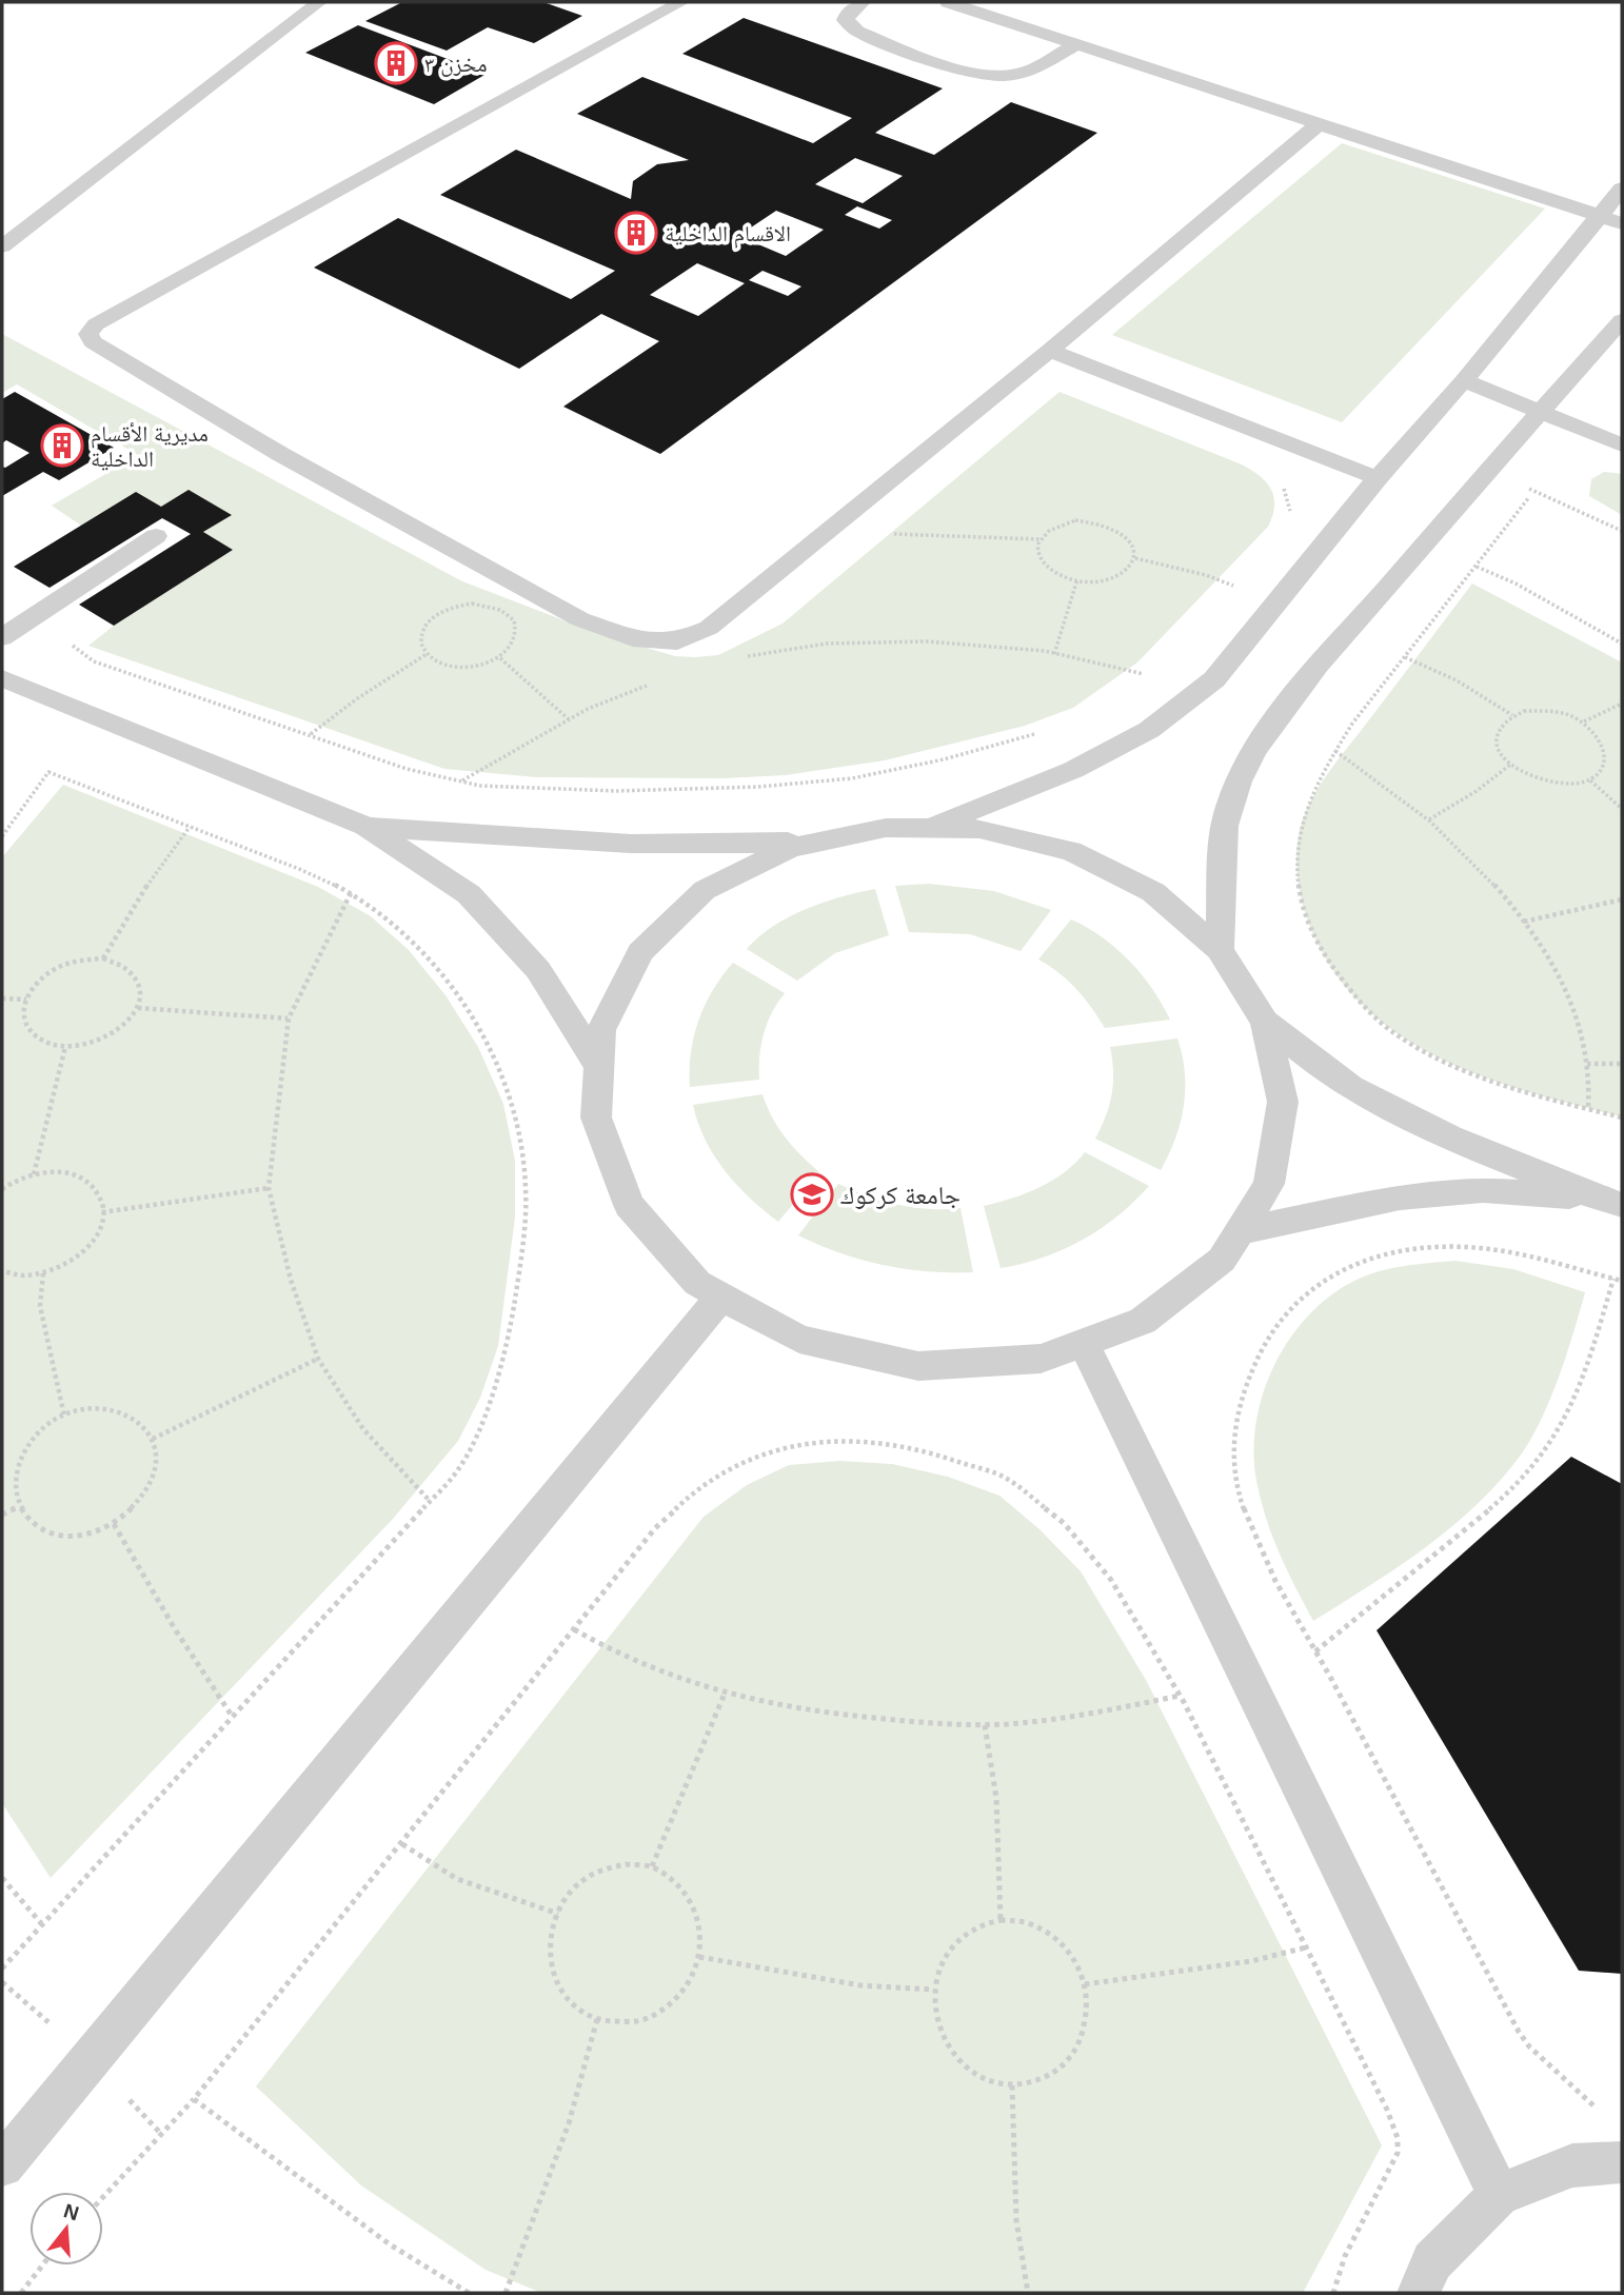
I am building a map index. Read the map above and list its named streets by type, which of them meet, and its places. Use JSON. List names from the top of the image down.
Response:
{
  "places": {
    "building": ["مخزن ٣", "الاقسام الداخلية", "مديرية الأقسام الداخلية"],
    "school or university": ["جامعة كركوك"]
  },
  "north": "top"
}
